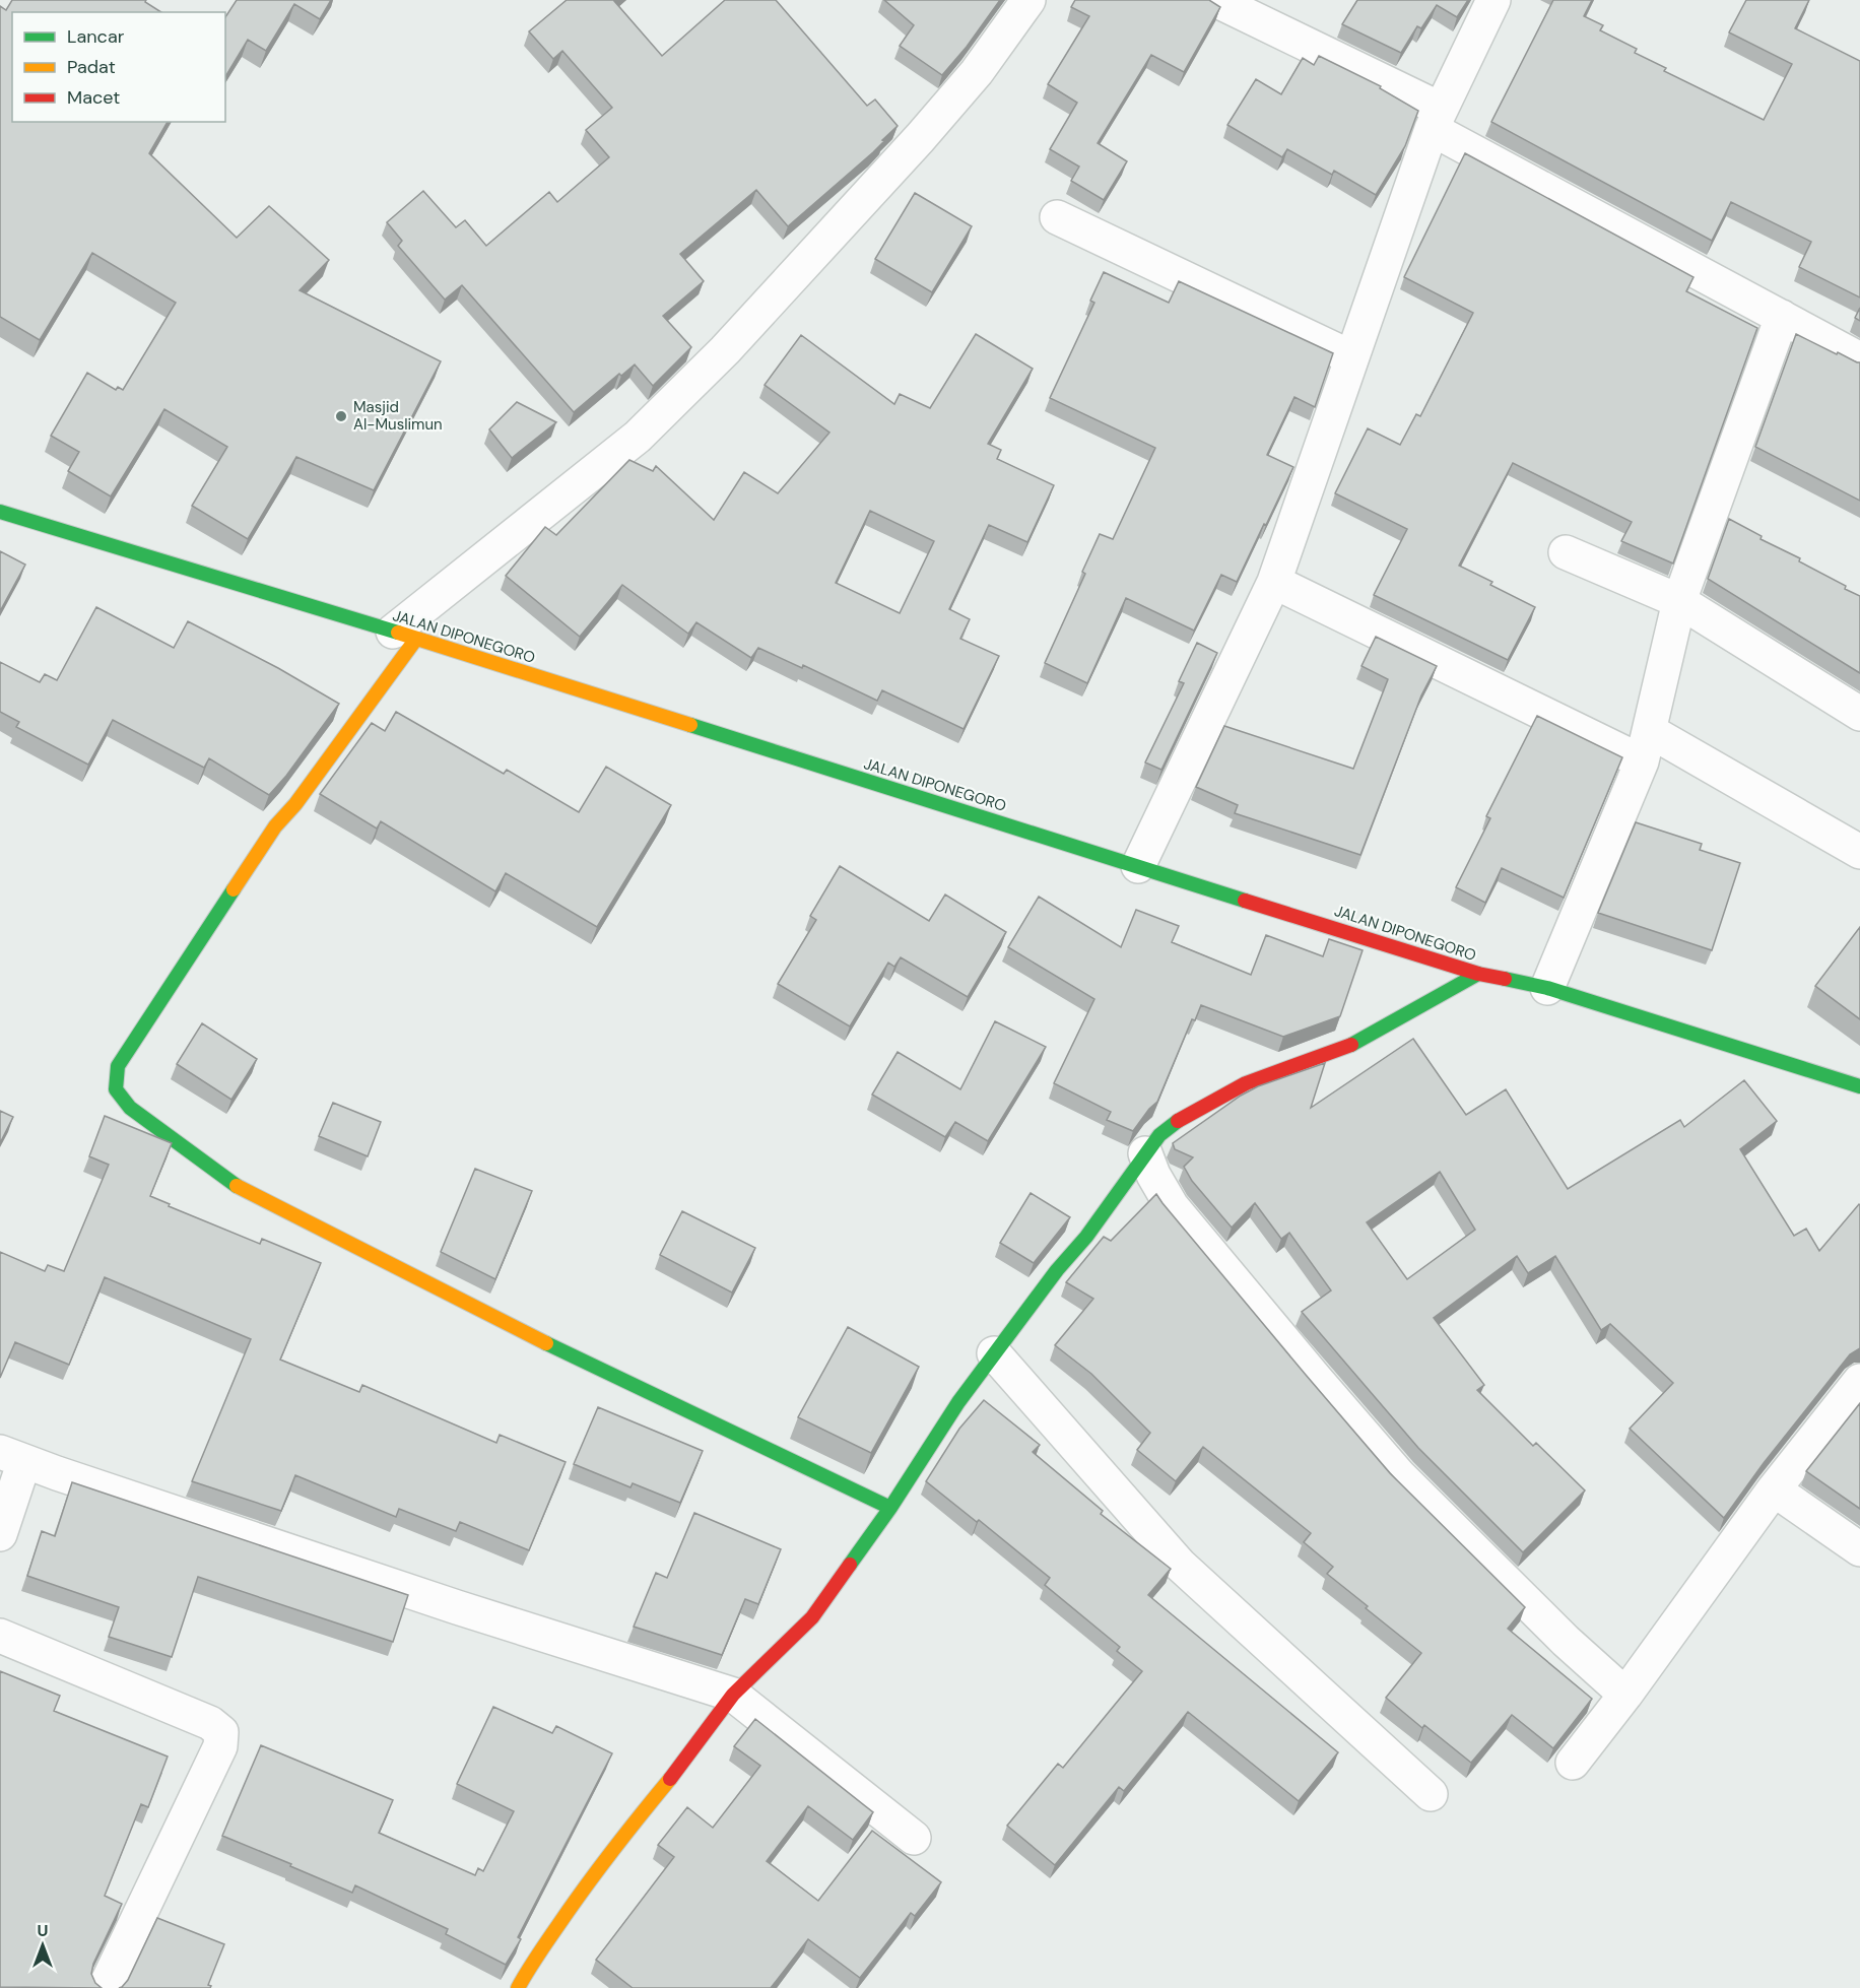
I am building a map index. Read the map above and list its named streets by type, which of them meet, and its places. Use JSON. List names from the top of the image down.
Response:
{
  "streets": {
    "street": ["JALAN DIPONEGORO"]
  },
  "places": ["Masjid Al-Muslimun"],
  "legend": ["Lancar", "Padat", "Macet"],
  "north": "top"
}
